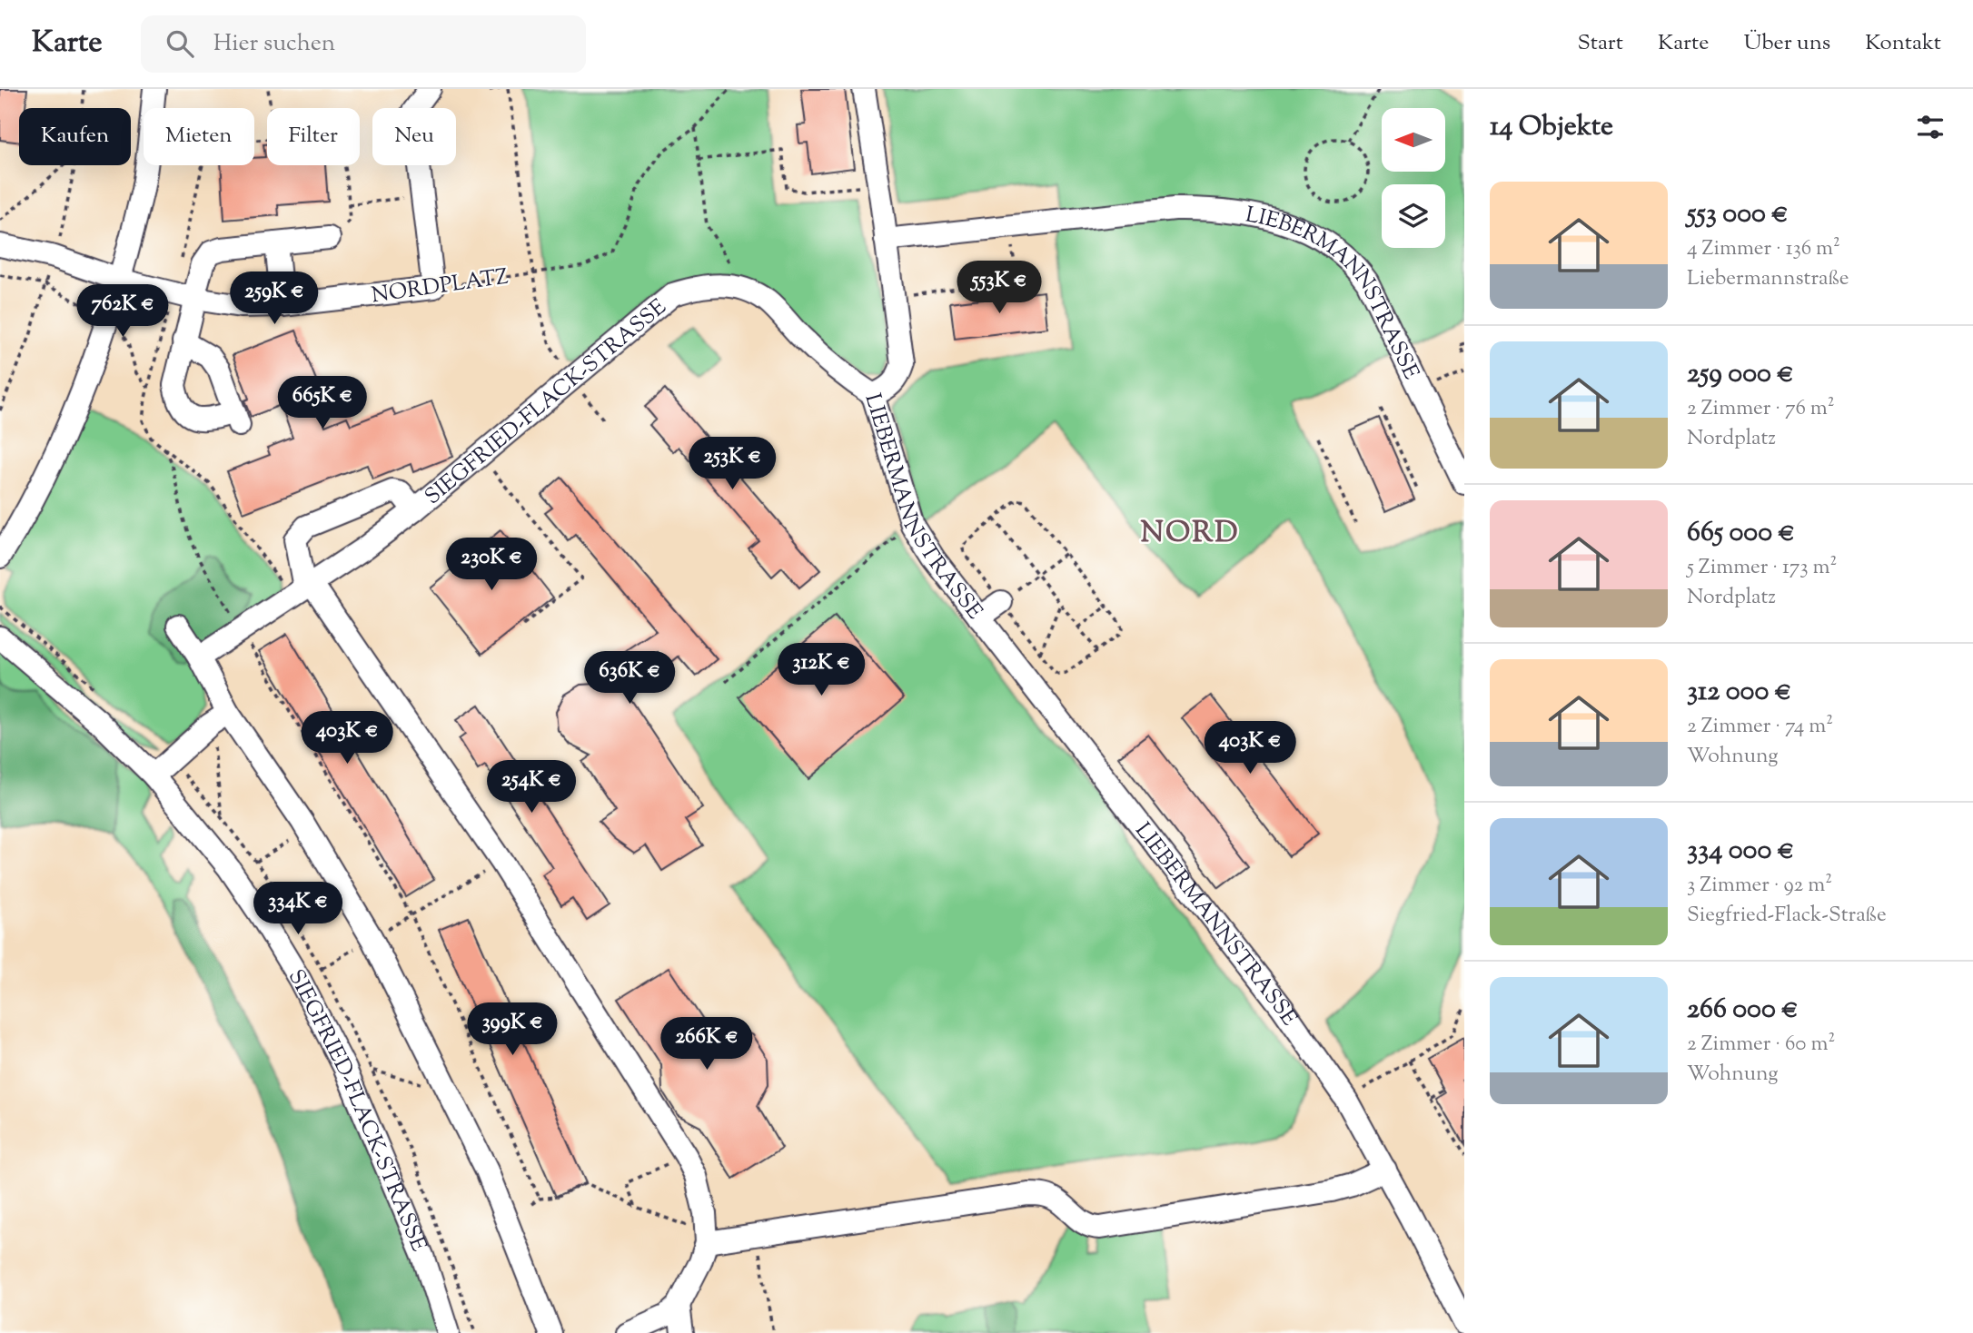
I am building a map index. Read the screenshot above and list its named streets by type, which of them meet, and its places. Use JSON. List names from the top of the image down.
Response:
{
  "streets": {
    "street": ["NORDPLATZ", "LIEBERMANNSTRASSE", "SIEGFRIED-FLACK-STRASSE"]
  },
  "crossings": [
    ["LIEBERMANNSTRASSE", "SIEGFRIED-FLACK-STRASSE"]
  ],
  "districts": ["NORD"],
  "north": "left",
  "page": {
    "header": "Karte",
    "search": "Hier suchen",
    "nav": [
      "Start",
      "Karte",
      "Über uns",
      "Kontakt"
    ],
    "heading": "14 Objekte",
    "chip": [
      "Kaufen",
      "Mieten",
      "Filter",
      "Neu"
    ],
    "list": [
      {
        "name": "553 000 €",
        "note": "4 Zimmer · 136 m² · Liebermannstraße"
      },
      {
        "name": "259 000 €",
        "note": "2 Zimmer · 76 m² · Nordplatz"
      },
      {
        "name": "665 000 €",
        "note": "5 Zimmer · 173 m² · Nordplatz"
      },
      {
        "name": "312 000 €",
        "note": "2 Zimmer · 74 m² · Wohnung"
      },
      {
        "name": "334 000 €",
        "note": "3 Zimmer · 92 m² · Siegfried-Flack-Straße"
      },
      {
        "name": "266 000 €",
        "note": "2 Zimmer · 60 m² · Wohnung"
      }
    ],
    "price": [
      "553K €",
      "259K €",
      "762K €",
      "665K €",
      "253K €",
      "230K €",
      "312K €",
      "636K €",
      "403K €",
      "403K €",
      "254K €",
      "334K €",
      "399K €",
      "266K €"
    ]
  }
}
